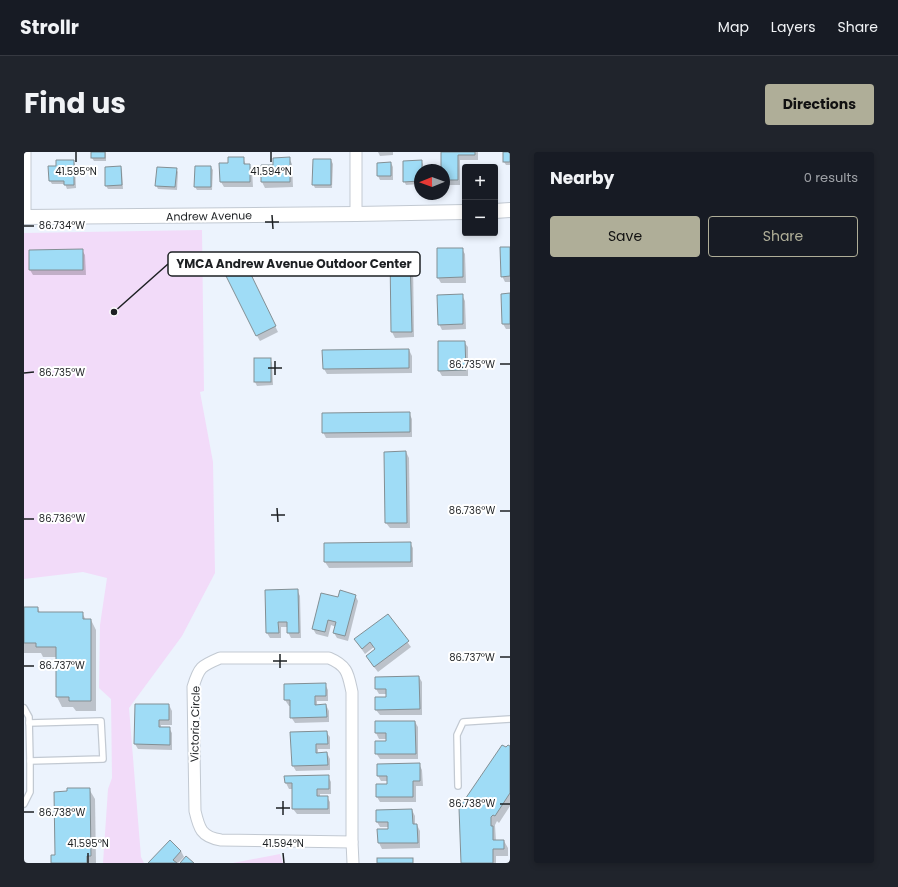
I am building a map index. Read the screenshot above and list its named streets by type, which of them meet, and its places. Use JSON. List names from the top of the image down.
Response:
{
  "streets": {
    "street": ["Andrew Avenue", "Victoria Circle"]
  },
  "places": ["YMCA Andrew Avenue Outdoor Center"],
  "north": "left",
  "page": {
    "header": "Strollr",
    "nav": ["Map", "Layers", "Share"],
    "title": "Find us",
    "buttons": [
      "Directions",
      ["Save", "Share"]
    ],
    "heading": ["Nearby", "0 results"],
    "map_buttons": ["+", "−"]
  },
  "coordinates": [
    "41.595°N",
    "41.594°N",
    "86.734°W",
    "86.735°W",
    "86.736°W",
    "86.737°W",
    "86.738°W"
  ]
}
